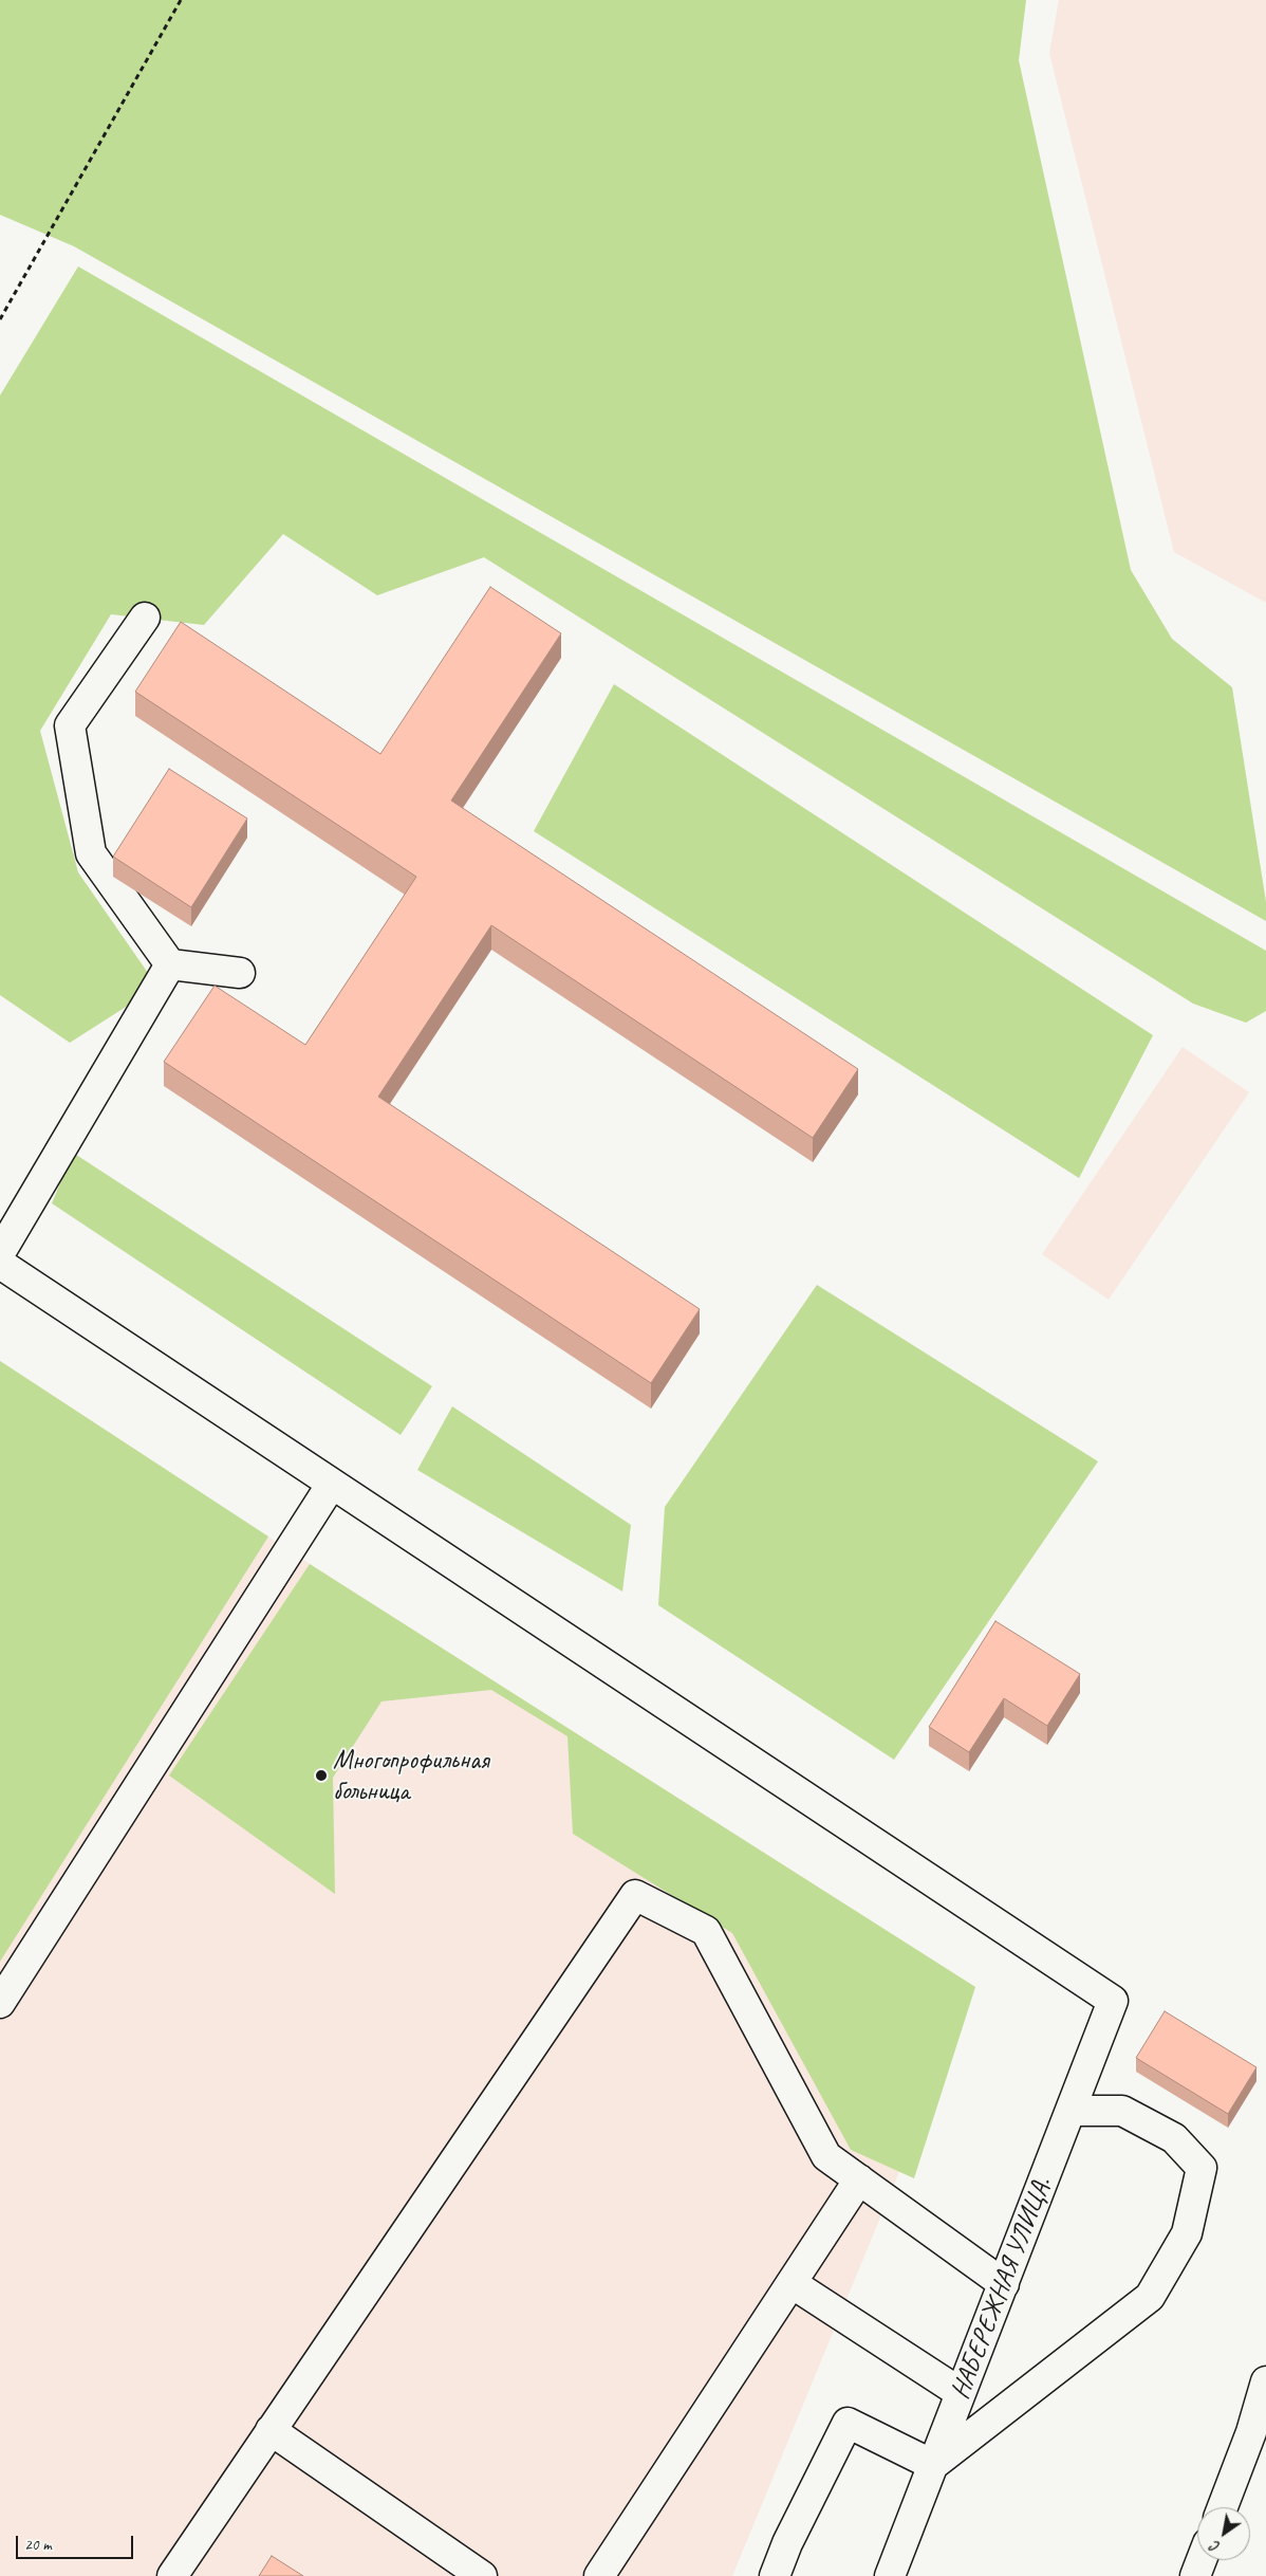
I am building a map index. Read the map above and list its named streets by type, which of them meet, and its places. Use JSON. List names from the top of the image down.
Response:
{
  "streets": {
    "street": ["НАБЕРЕЖНАЯ УЛИЦА."]
  },
  "places": ["Многопрофильная больница"],
  "scale_bar": "20 m",
  "north": "bottom left"
}
